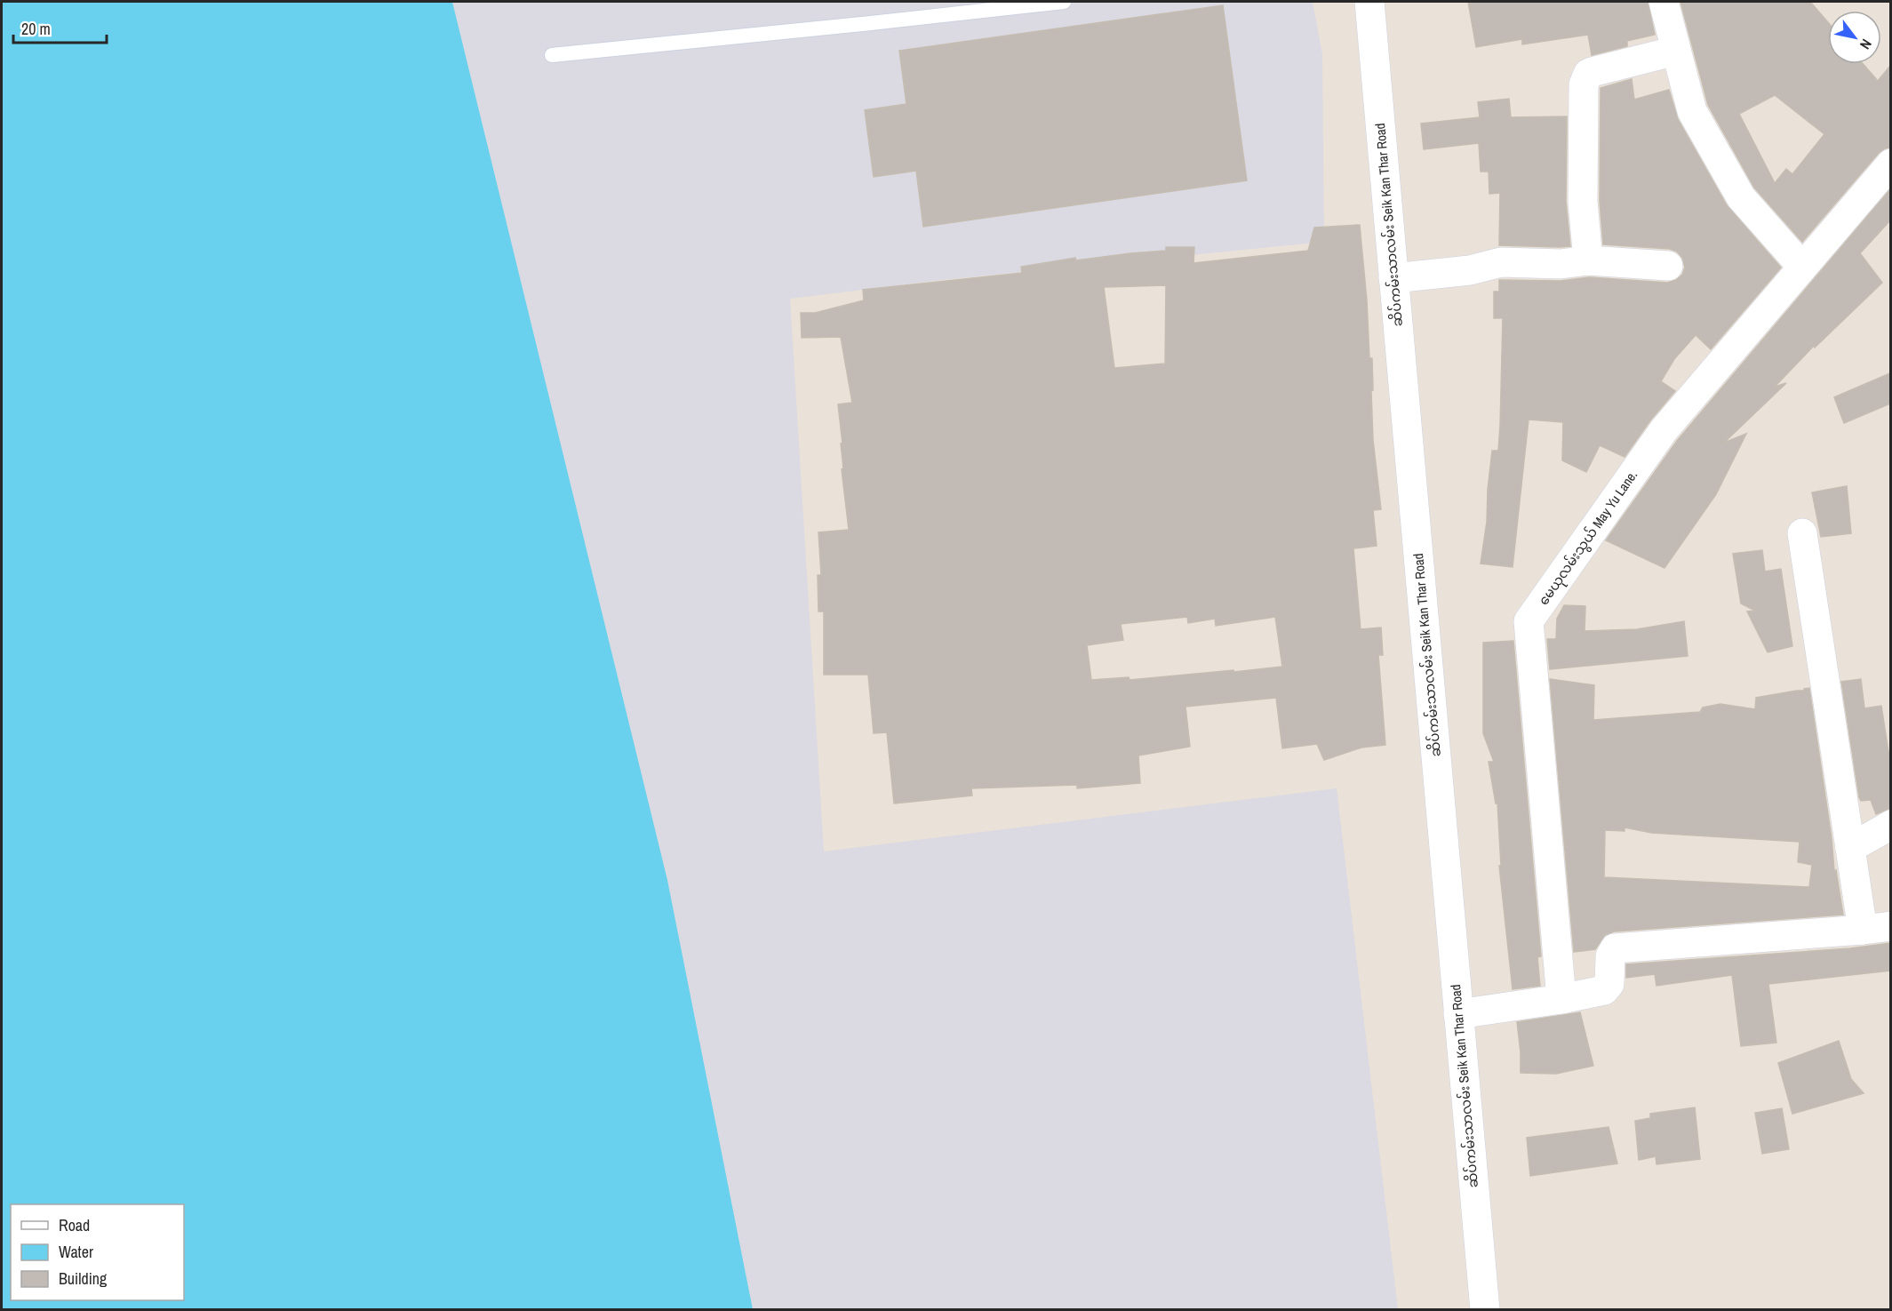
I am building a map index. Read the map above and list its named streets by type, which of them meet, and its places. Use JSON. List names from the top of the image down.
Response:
{
  "streets": {
    "street": ["ဆိပ်ကမ်းသာလမ်း Seik Kan Thar Road", "မေယုလမ်းသွယ် May Yu Lane."]
  },
  "legend": ["Road", "Water", "Building"],
  "scale_bar": "20 m",
  "north": "bottom right"
}
